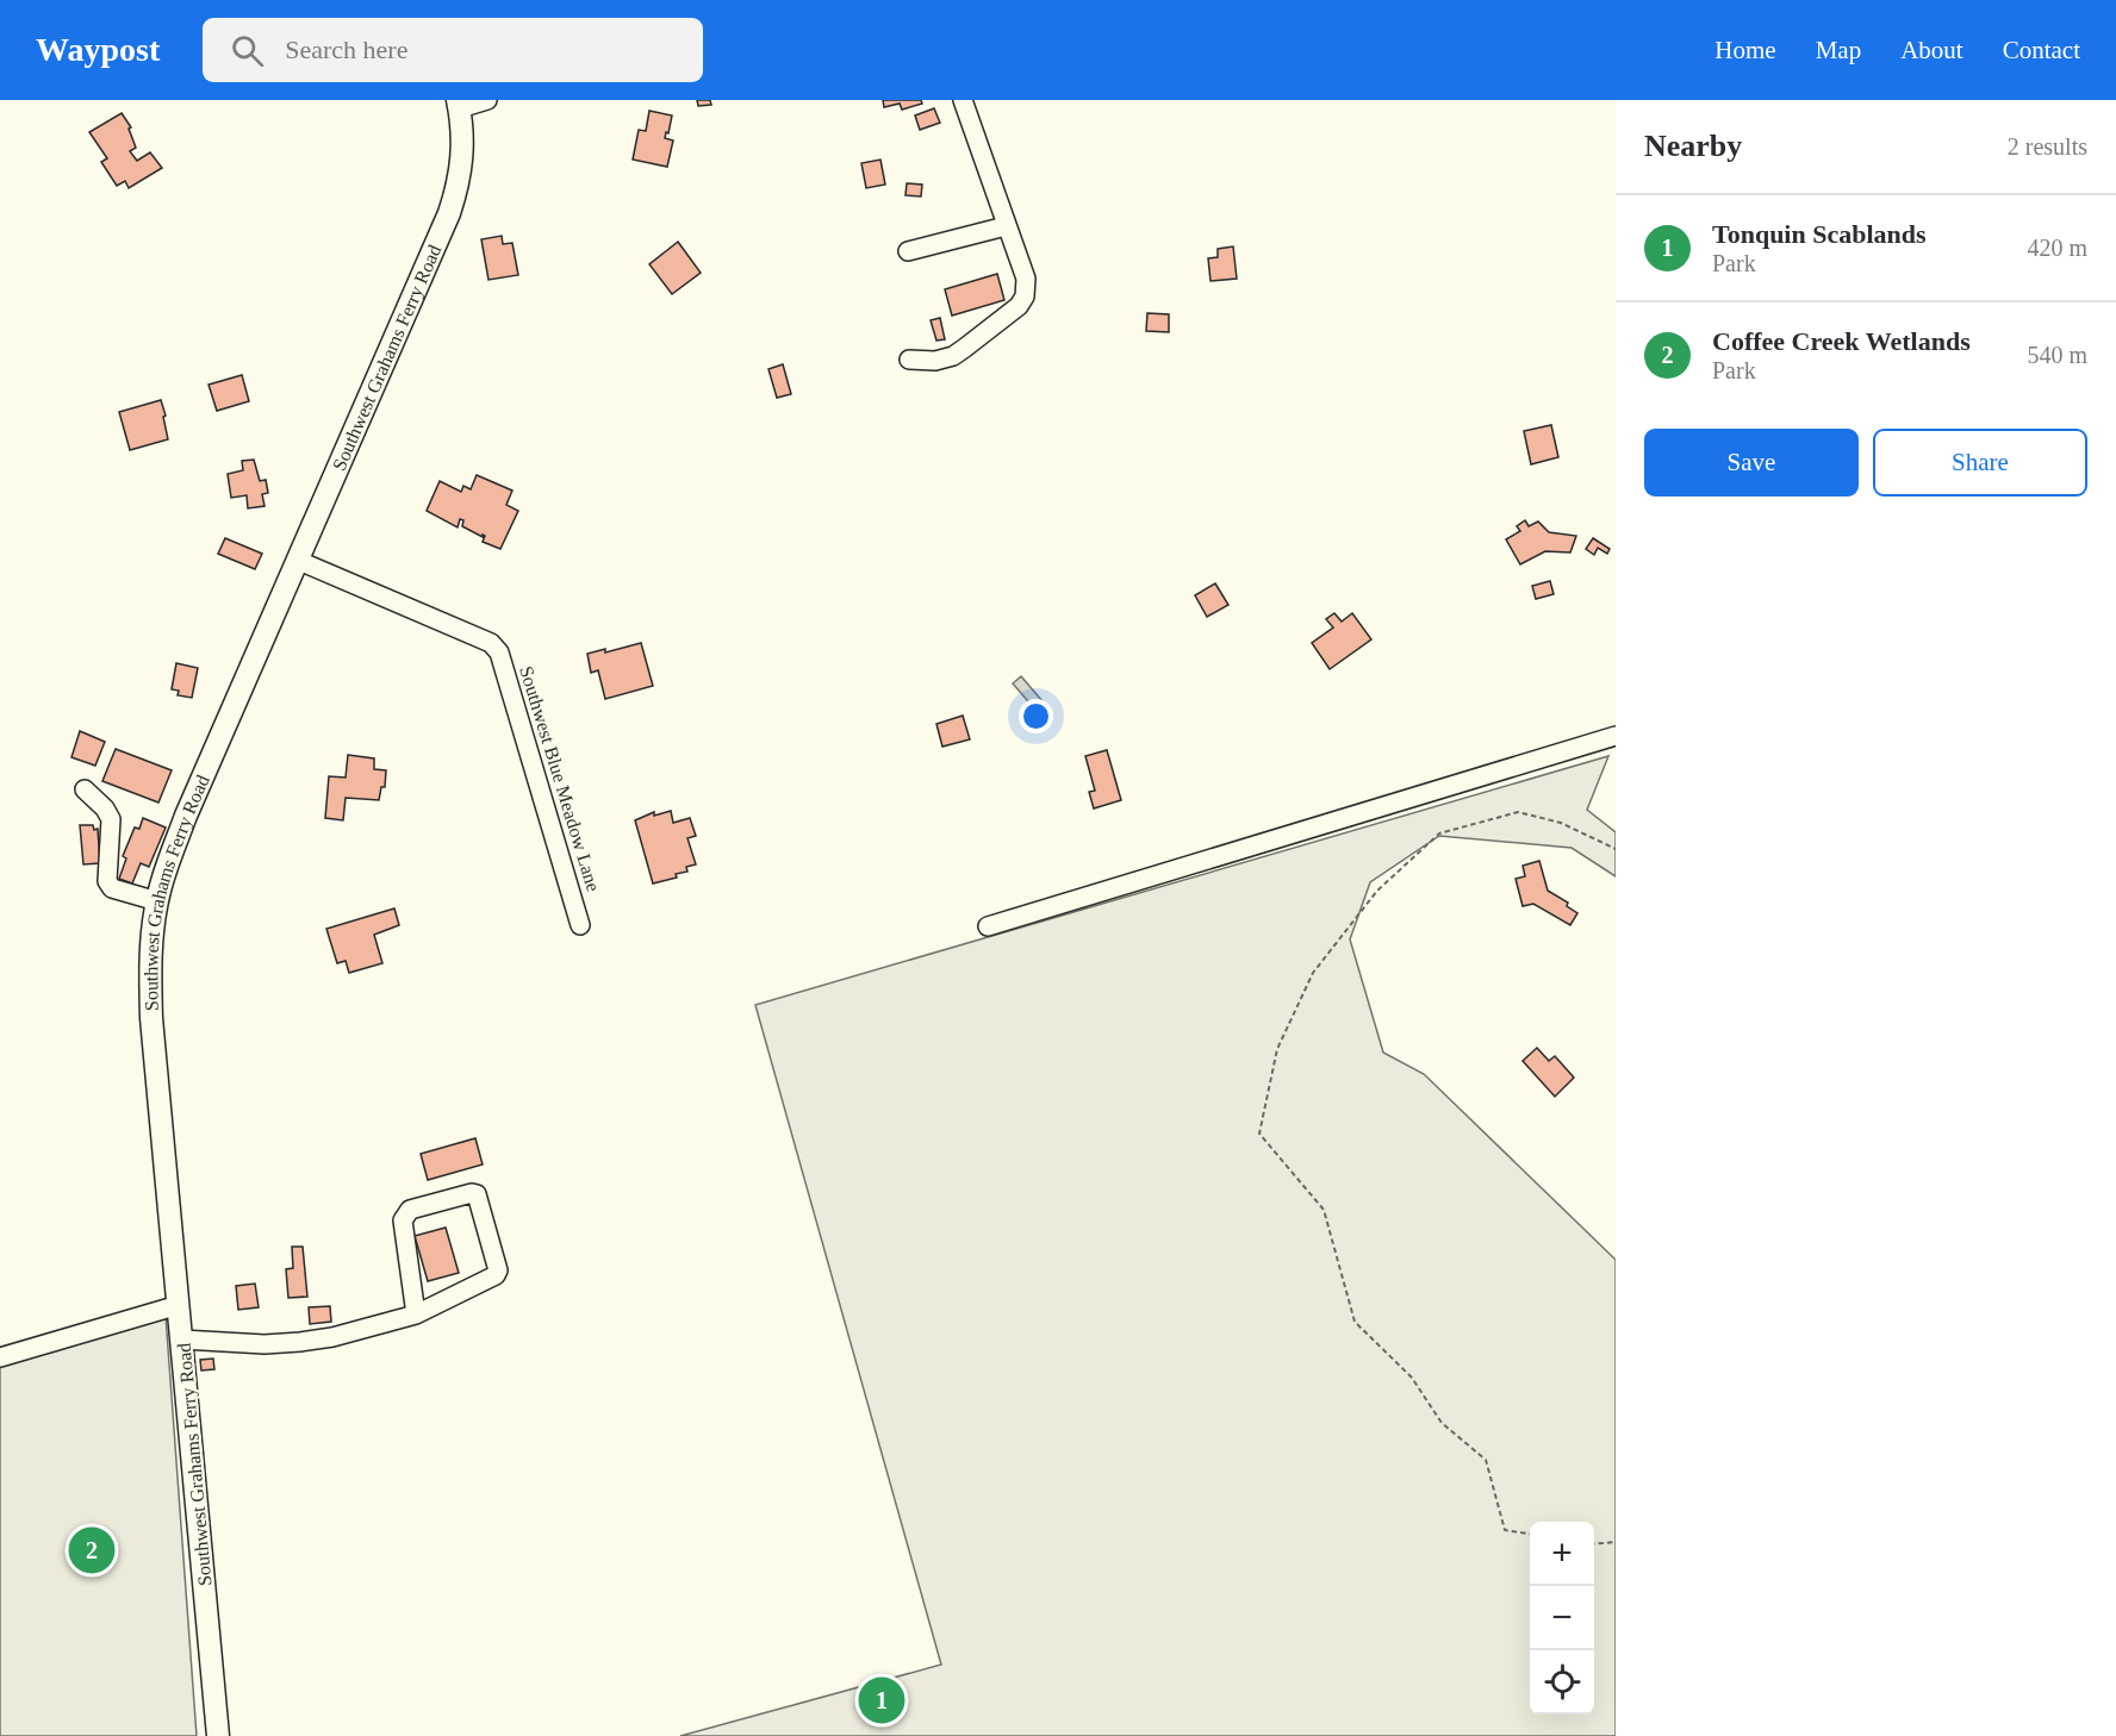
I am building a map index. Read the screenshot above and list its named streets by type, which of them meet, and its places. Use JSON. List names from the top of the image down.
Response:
{
  "streets": {
    "main road": ["Southwest Grahams Ferry Road"],
    "street": ["Southwest Blue Meadow Lane"]
  },
  "crossings": [
    ["Southwest Grahams Ferry Road", "Southwest Blue Meadow Lane"]
  ],
  "page": {
    "header": "Waypost",
    "search": "Search here",
    "nav": [
      "Home",
      "Map",
      "About",
      "Contact"
    ],
    "heading": ["Nearby", "2 results"],
    "list": [
      {
        "mark": "1",
        "name": "Tonquin Scablands",
        "note": "Park",
        "value": "420 m"
      },
      {
        "mark": "2",
        "name": "Coffee Creek Wetlands",
        "note": "Park",
        "value": "540 m"
      }
    ],
    "buttons": ["Save", "Share"],
    "map_buttons": ["+", "−"],
    "pins": ["2", "1"]
  }
}
